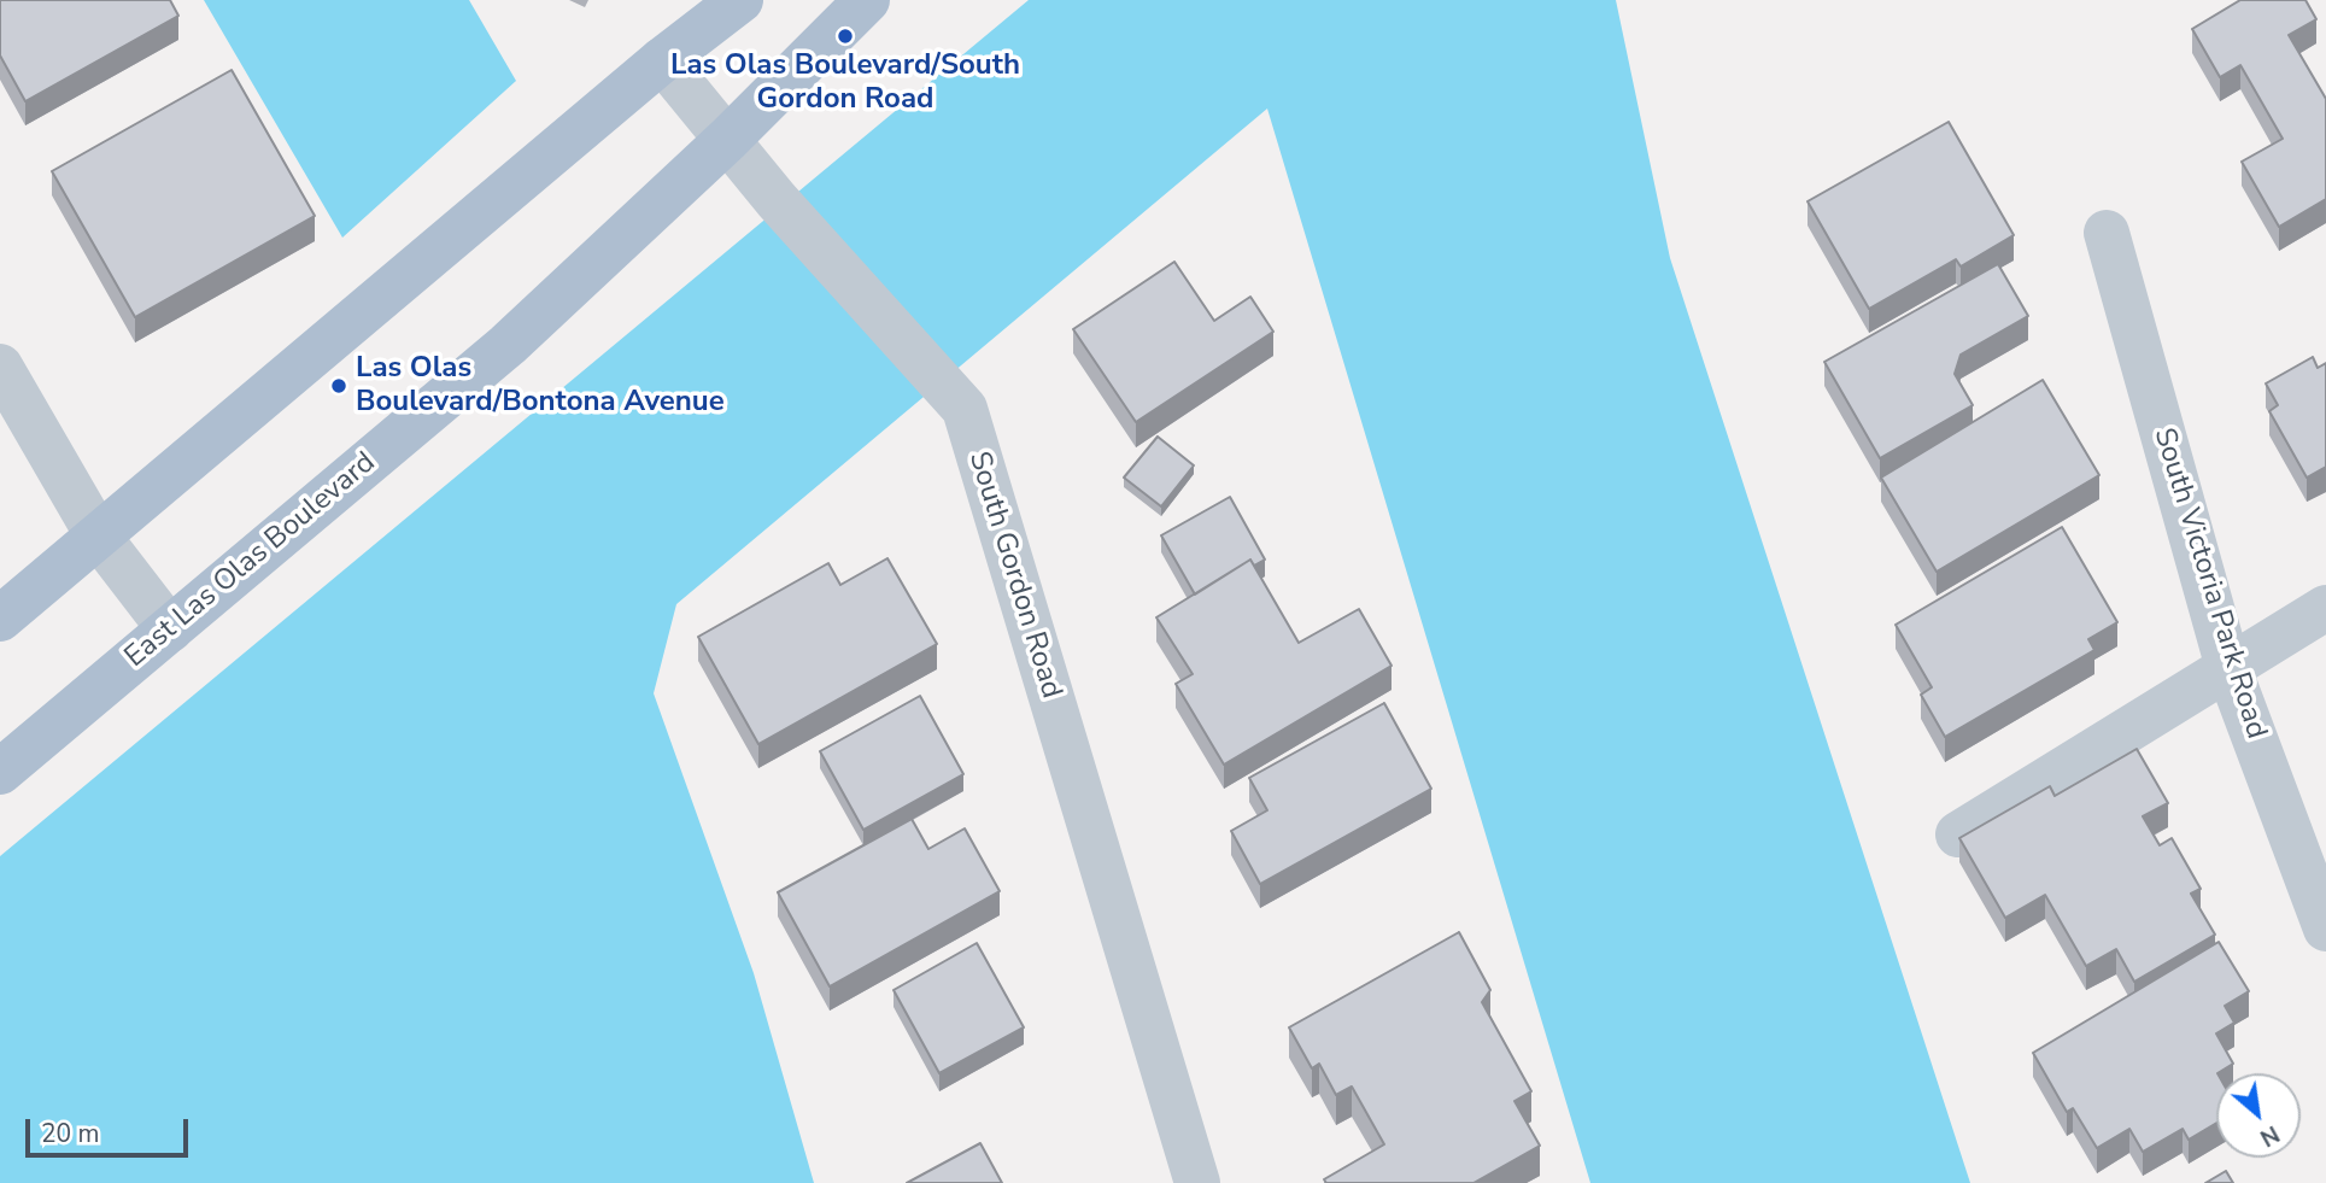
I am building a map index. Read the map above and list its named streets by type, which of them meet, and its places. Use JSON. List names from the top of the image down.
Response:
{
  "streets": {
    "main road": ["East Las Olas Boulevard"],
    "street": ["South Gordon Road", "South Victoria Park Road"]
  },
  "crossings": [
    ["East Las Olas Boulevard", "South Gordon Road"]
  ],
  "places": ["Las Olas Boulevard/South Gordon Road", "Las Olas Boulevard/Bontona Avenue"],
  "scale_bar": "20 m",
  "north": "bottom right"
}
